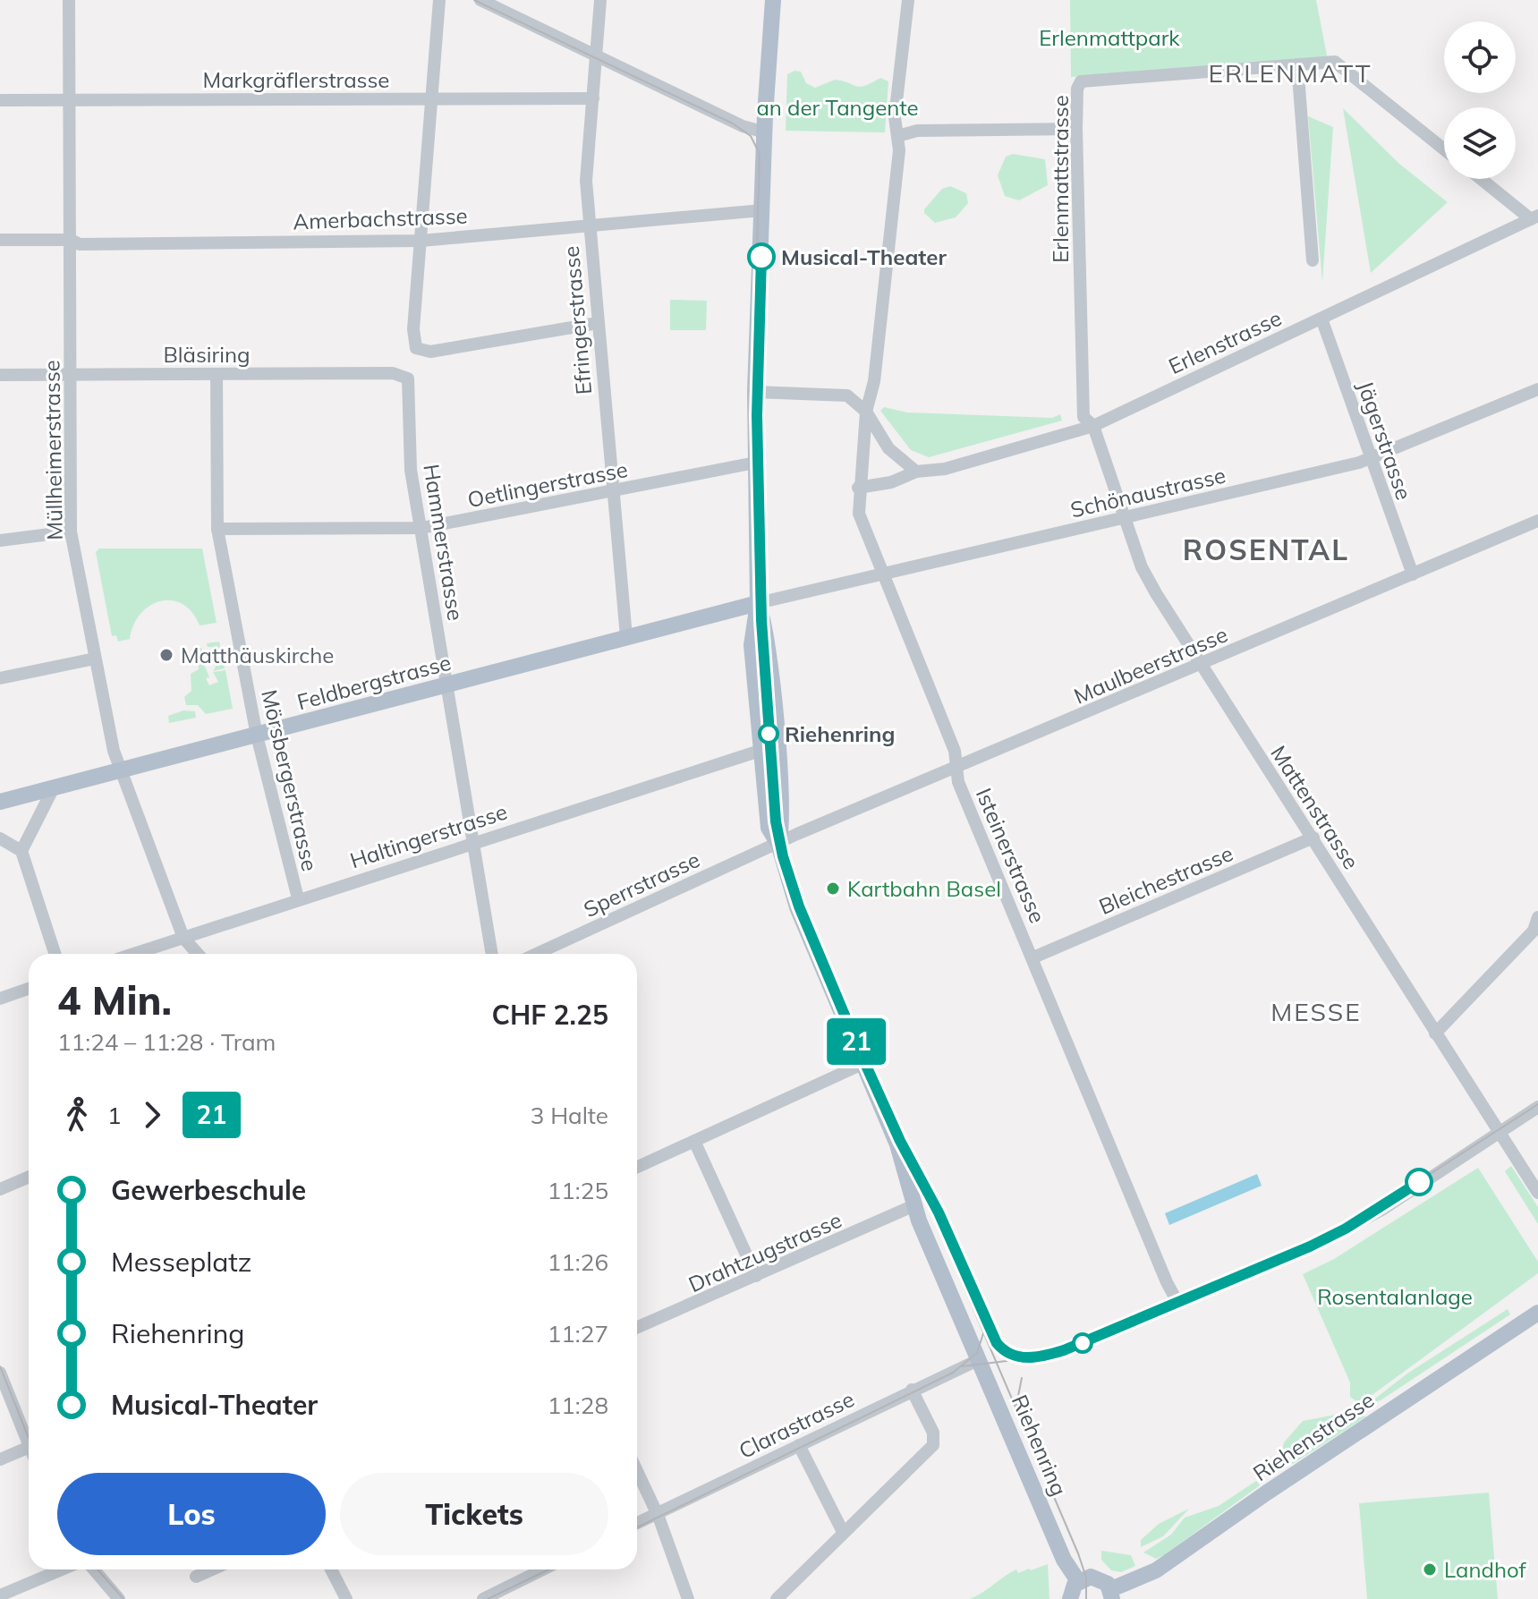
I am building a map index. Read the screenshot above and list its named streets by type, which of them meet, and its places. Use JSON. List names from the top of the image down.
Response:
{
  "streets": {
    "main road": ["Feldbergstrasse", "Riehenstrasse", "Riehenring"],
    "street": [
      "Markgräflerstrasse",
      "Erlenmattstrasse",
      "Amerbachstrasse",
      "Efringerstrasse",
      "Erlenstrasse",
      "Bläsiring",
      "Jägerstrasse",
      "Müllheimerstrasse",
      "Oetlingerstrasse",
      "Schönaustrasse",
      "Hammerstrasse",
      "Maulbeerstrasse",
      "Mörsbergerstrasse",
      "Mattenstrasse",
      "Haltingerstrasse",
      "Isteinerstrasse",
      "Bleichestrasse",
      "Sperrstrasse",
      "Drahtzugstrasse",
      "Clarastrasse"
    ]
  },
  "crossings": [
    ["Markgräflerstrasse", "Efringerstrasse"],
    ["Markgräflerstrasse", "Müllheimerstrasse"],
    ["Erlenmattstrasse", "Erlenstrasse"],
    ["Erlenmattstrasse", "Mattenstrasse"],
    ["Amerbachstrasse", "Efringerstrasse"],
    ["Amerbachstrasse", "Müllheimerstrasse"],
    ["Amerbachstrasse", "Riehenring"],
    ["Efringerstrasse", "Oetlingerstrasse"],
    ["Efringerstrasse", "Feldbergstrasse"],
    ["Erlenstrasse", "Jägerstrasse"],
    ["Erlenstrasse", "Mattenstrasse"],
    ["Erlenstrasse", "Isteinerstrasse"],
    ["Bläsiring", "Müllheimerstrasse"],
    ["Bläsiring", "Hammerstrasse"],
    ["Bläsiring", "Mörsbergerstrasse"],
    ["Jägerstrasse", "Schönaustrasse"],
    ["Jägerstrasse", "Maulbeerstrasse"],
    ["Müllheimerstrasse", "Feldbergstrasse"],
    ["Müllheimerstrasse", "Haltingerstrasse"],
    ["Oetlingerstrasse", "Hammerstrasse"],
    ["Oetlingerstrasse", "Mörsbergerstrasse"],
    ["Oetlingerstrasse", "Riehenring"],
    ["Schönaustrasse", "Feldbergstrasse"],
    ["Schönaustrasse", "Mattenstrasse"],
    ["Schönaustrasse", "Isteinerstrasse"],
    ["Schönaustrasse", "Riehenring"],
    ["Hammerstrasse", "Feldbergstrasse"],
    ["Hammerstrasse", "Haltingerstrasse"],
    ["Maulbeerstrasse", "Mattenstrasse"],
    ["Maulbeerstrasse", "Isteinerstrasse"],
    ["Maulbeerstrasse", "Sperrstrasse"],
    ["Maulbeerstrasse", "Riehenring"],
    ["Feldbergstrasse", "Mörsbergerstrasse"],
    ["Feldbergstrasse", "Riehenring"],
    ["Mörsbergerstrasse", "Haltingerstrasse"],
    ["Mattenstrasse", "Bleichestrasse"],
    ["Haltingerstrasse", "Riehenring"],
    ["Isteinerstrasse", "Bleichestrasse"],
    ["Sperrstrasse", "Riehenring"],
    ["Drahtzugstrasse", "Riehenring"],
    ["Clarastrasse", "Riehenring"]
  ],
  "districts": ["ERLENMATT", "ROSENTAL", "MESSE"],
  "parks": ["Erlenmattpark", "an der Tangente", "Rosentalanlage"],
  "places": [
    "Musical-Theater",
    "Matthäuskirche",
    "Riehenring",
    "Kartbahn Basel",
    "Landhof"
  ],
  "lines": ["tram line 21"],
  "page": {
    "on_map": "21",
    "heading": ["4 Min.", "11:24 – 11:28 · Tram", "CHF 2.25"],
    "legs": ["1", "21", "3 Halte"],
    "list": [
      {
        "name": "Gewerbeschule",
        "value": "11:25"
      },
      {
        "name": "Messeplatz",
        "value": "11:26"
      },
      {
        "name": "Riehenring",
        "value": "11:27"
      },
      {
        "name": "Musical-Theater",
        "value": "11:28"
      }
    ],
    "buttons": ["Los", "Tickets"]
  }
}
